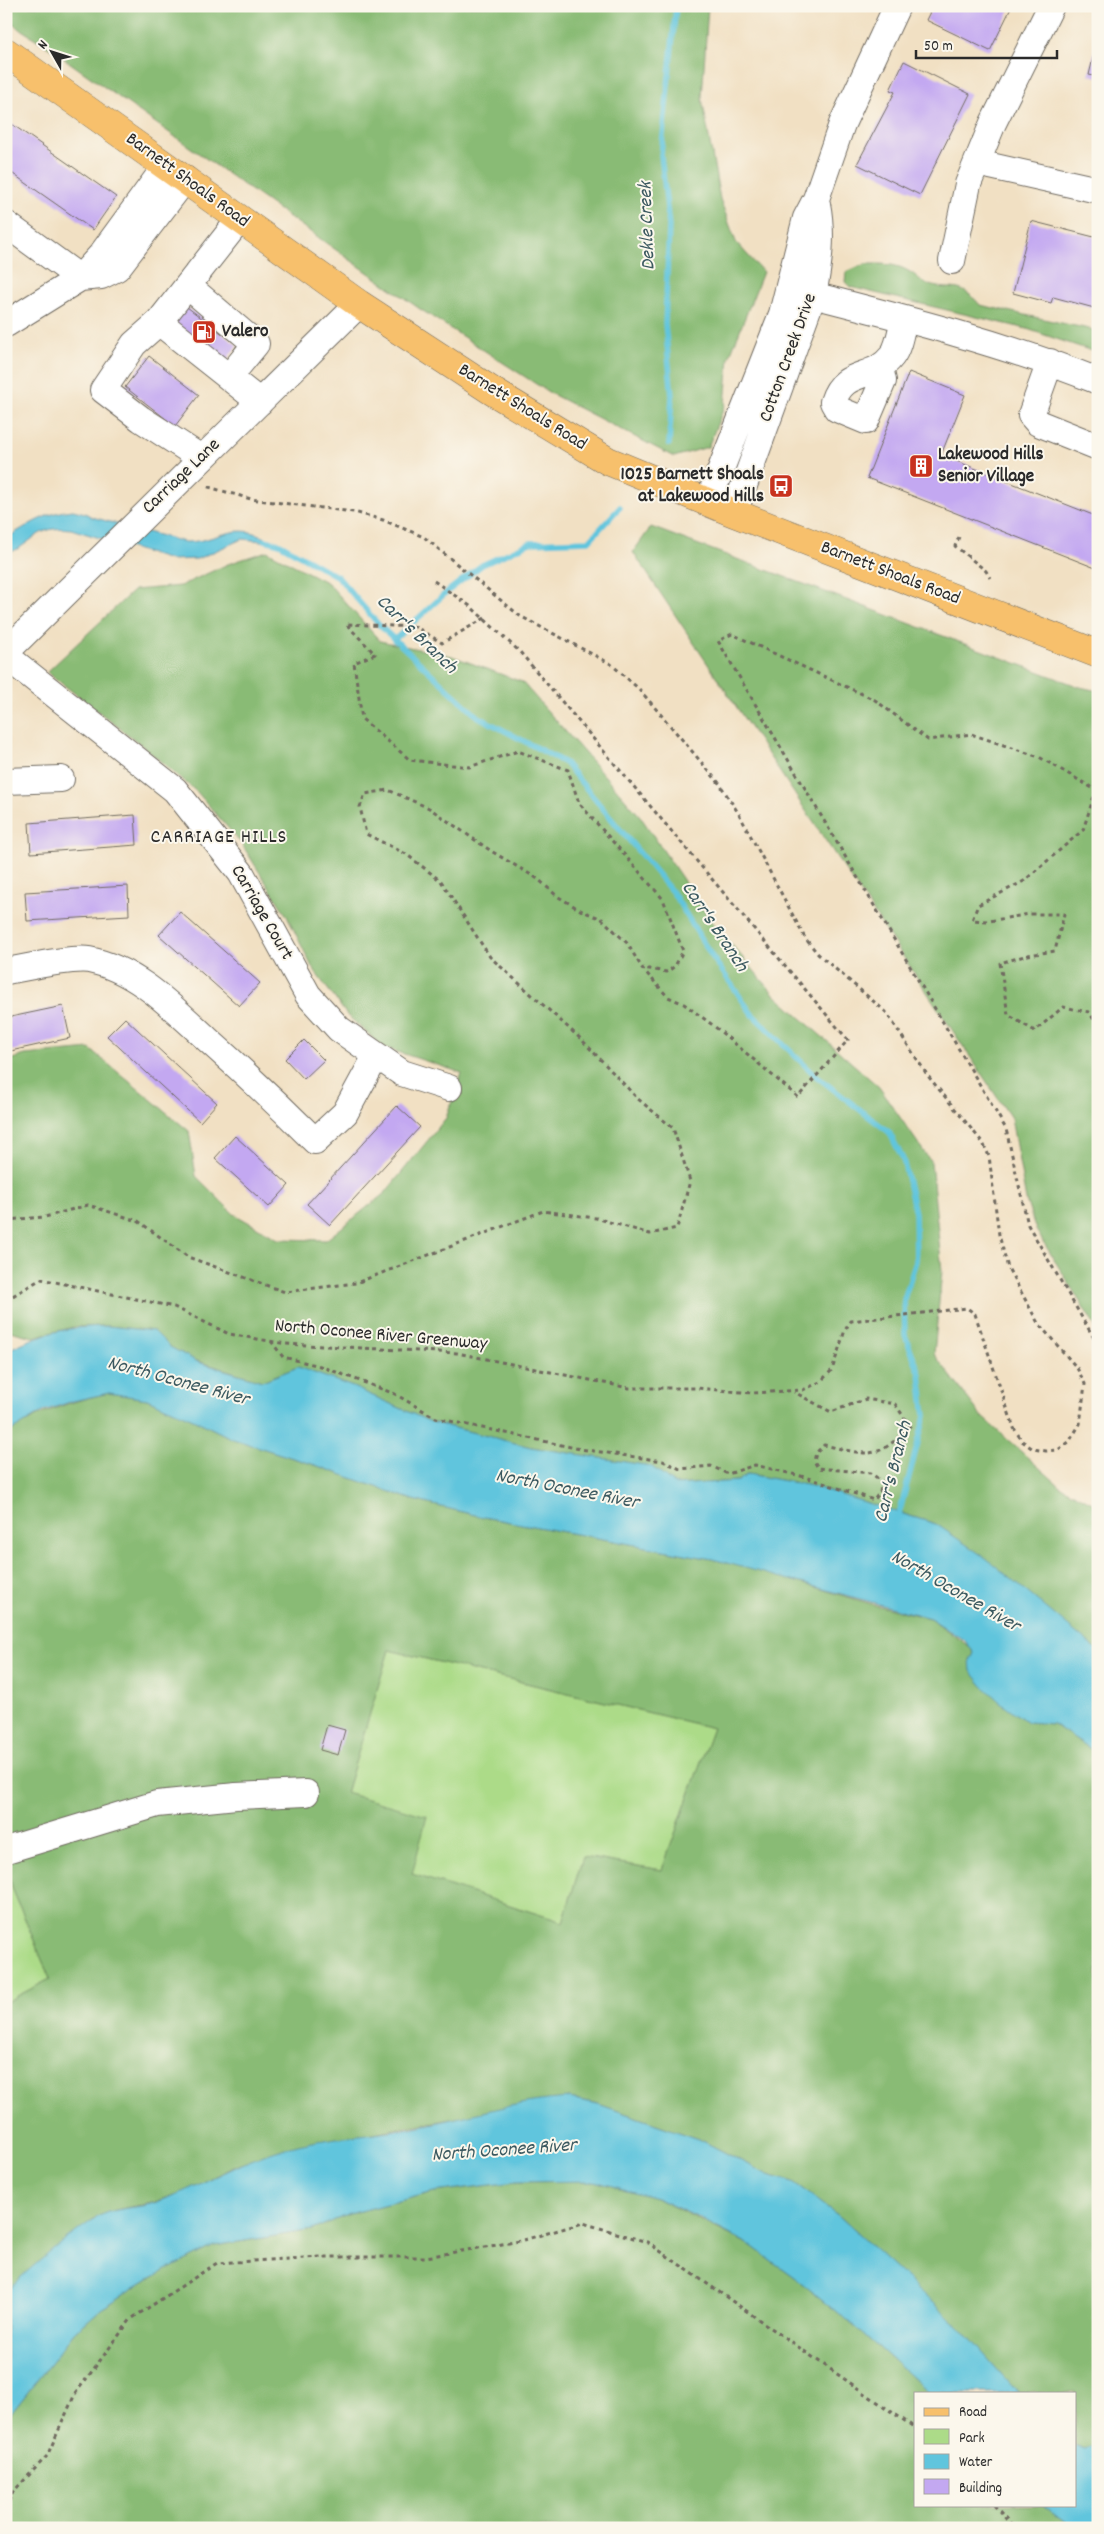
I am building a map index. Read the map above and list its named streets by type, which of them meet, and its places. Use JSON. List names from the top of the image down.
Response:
{
  "streets": {
    "main road": ["Barnett Shoals Road"],
    "street": ["Cotton Creek Drive", "Carriage Lane", "Carriage Court"],
    "path": ["North Oconee River Greenway"]
  },
  "crossings": [
    ["Barnett Shoals Road", "Cotton Creek Drive"],
    ["Barnett Shoals Road", "Carriage Lane"],
    ["Carriage Lane", "North Oconee River Greenway"]
  ],
  "districts": ["CARRIAGE HILLS"],
  "water": ["Dekle Creek", "Carr's Branch", "North Oconee River"],
  "places": {
    "fuel station": ["Valero"],
    "building": ["Lakewood Hills Senior Village"],
    "bus stop": ["1025 Barnett Shoals at Lakewood Hills"]
  },
  "legend": [
    "Road",
    "Park",
    "Water",
    "Building"
  ],
  "scale_bar": "50 m",
  "north": "top left"
}
